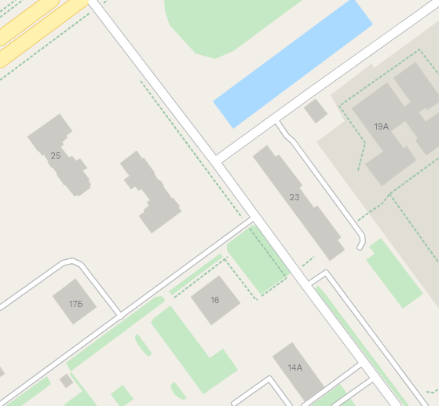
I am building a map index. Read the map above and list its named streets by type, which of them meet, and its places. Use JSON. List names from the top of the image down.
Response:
{
  "house_numbers": [
    "19А",
    "25",
    "23",
    "16",
    "17Б",
    "14А"
  ]
}
